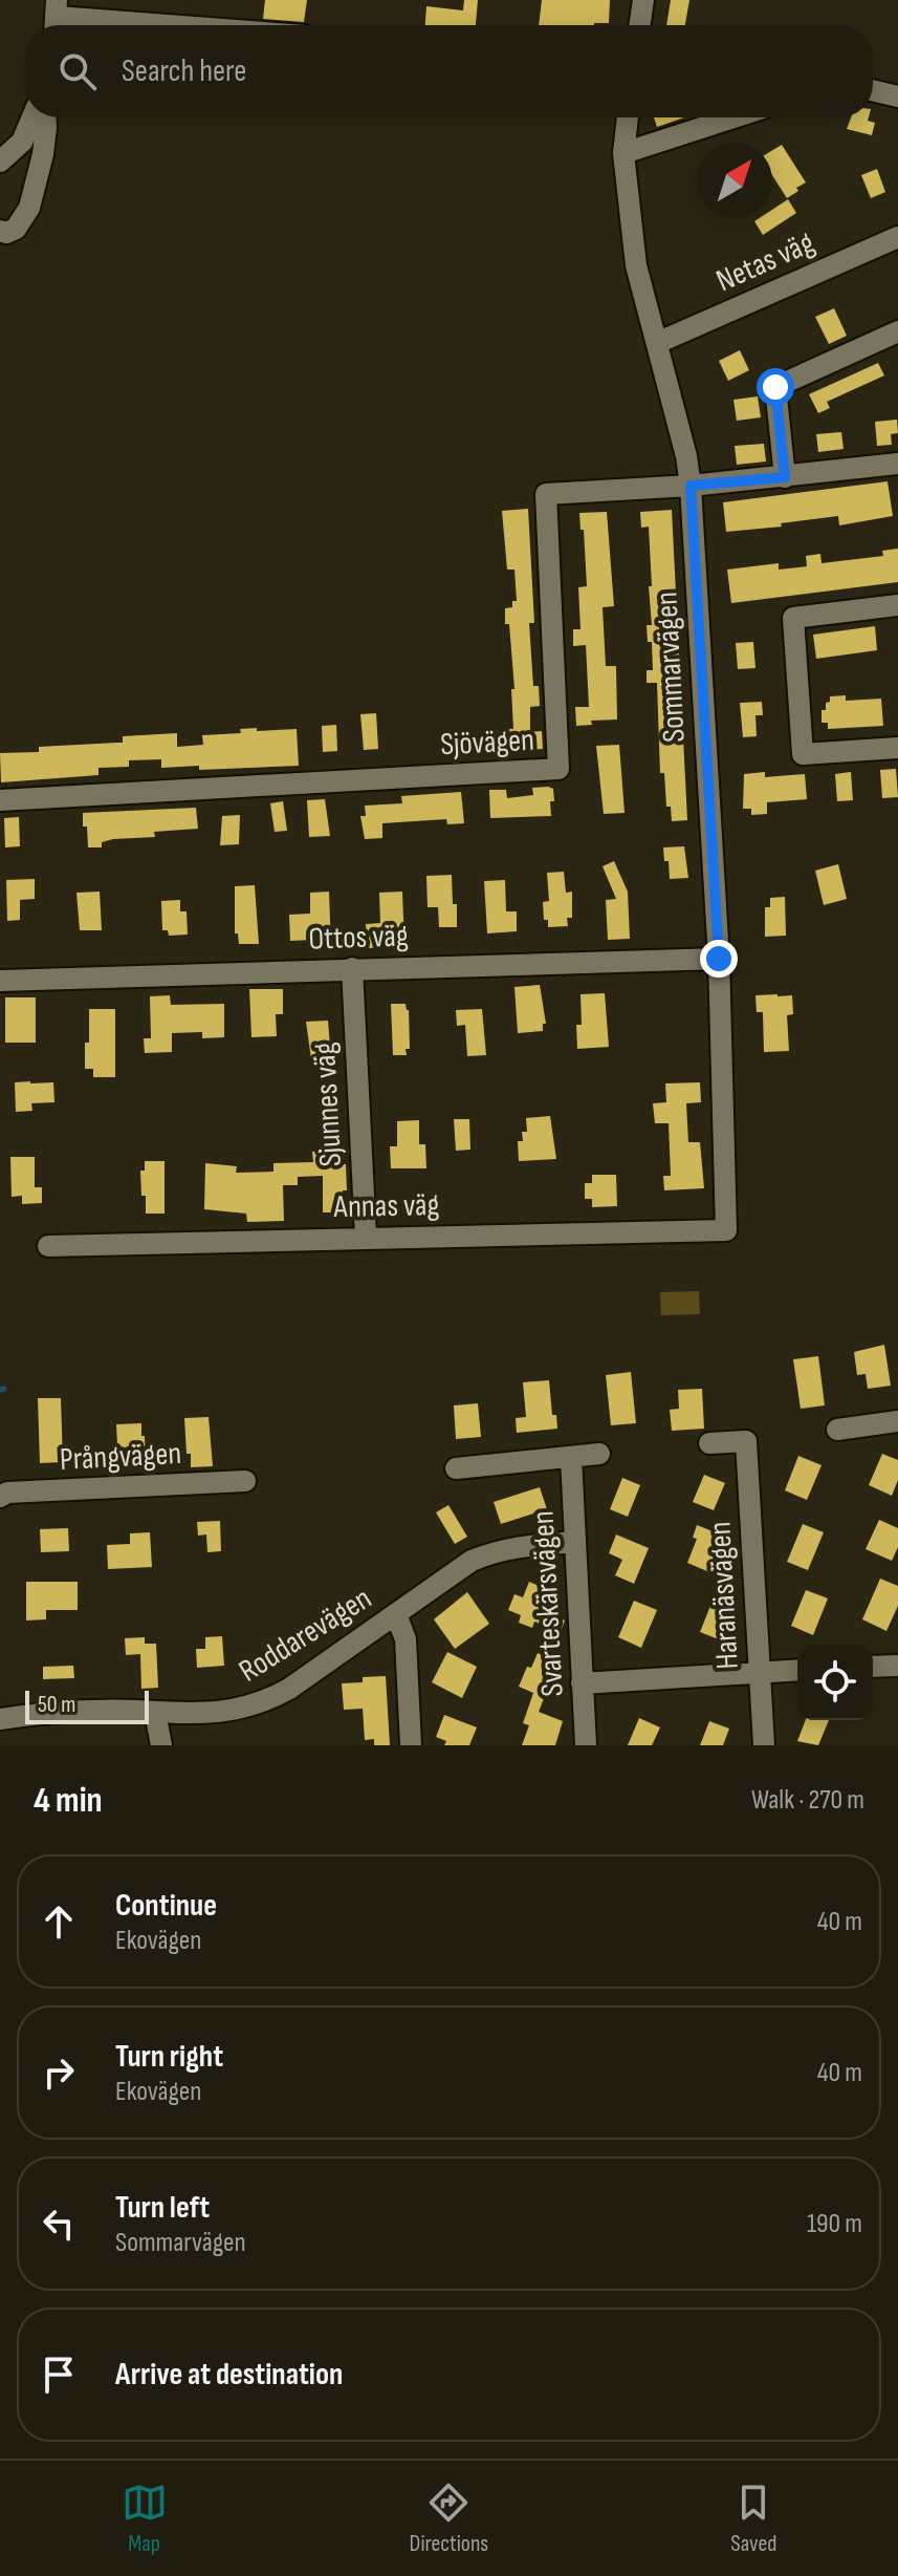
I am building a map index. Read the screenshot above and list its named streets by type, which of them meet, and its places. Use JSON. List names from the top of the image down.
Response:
{
  "streets": {
    "street": [
      "Netas väg",
      "Sommarvägen",
      "Sjövägen",
      "Ottos väg",
      "Sjunnes väg",
      "Annas väg",
      "Prångvägen",
      "Haranäsvägen",
      "Svarteskärsvägen",
      "Roddarevägen"
    ]
  },
  "crossings": [
    ["Netas väg", "Sommarvägen"],
    ["Sommarvägen", "Sjövägen"],
    ["Sommarvägen", "Ottos väg"],
    ["Sommarvägen", "Annas väg"],
    ["Ottos väg", "Sjunnes väg"],
    ["Sjunnes väg", "Annas väg"],
    ["Svarteskärsvägen", "Roddarevägen"]
  ],
  "scale_bar": "50 m",
  "north": "top right",
  "page": {
    "search": "Search here",
    "scale": "50 m",
    "heading": ["4 min", "Walk · 270 m"],
    "list": [
      ["Continue", "Ekovägen", "40 m"],
      ["Turn right", "Ekovägen", "40 m"],
      ["Turn left", "Sommarvägen", "190 m"],
      "Arrive at destination"
    ],
    "nav": ["Map", "Directions", "Saved"]
  }
}
